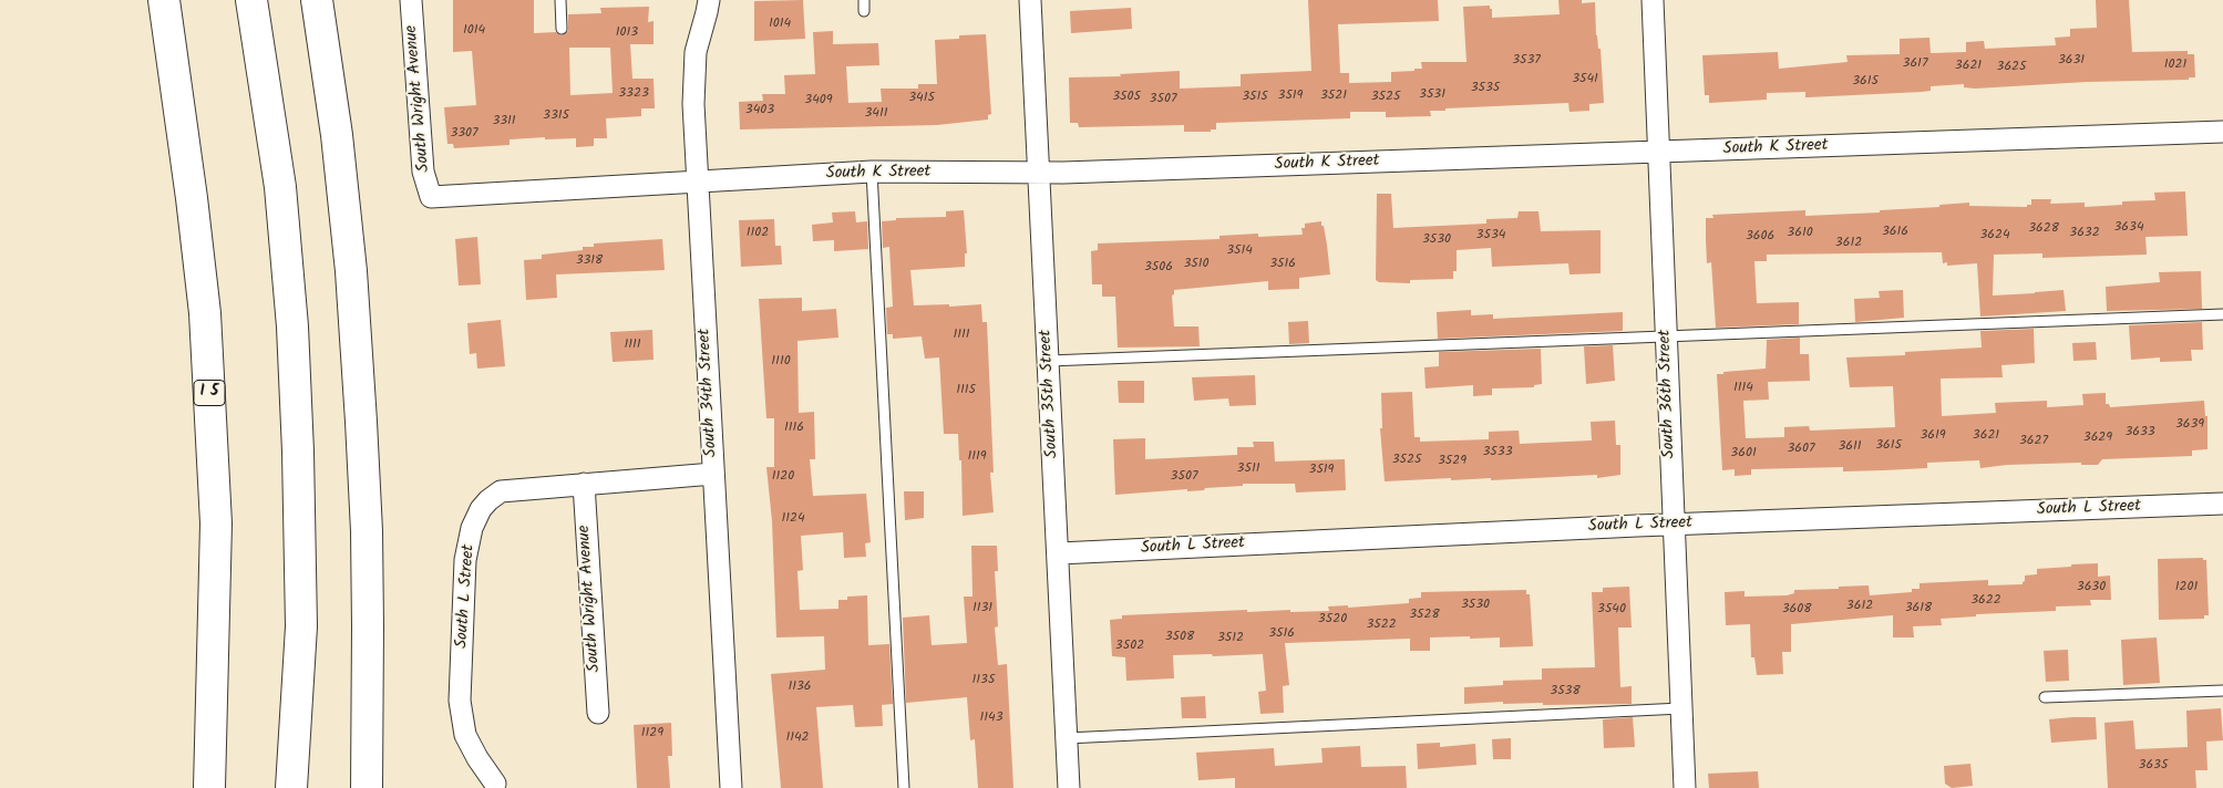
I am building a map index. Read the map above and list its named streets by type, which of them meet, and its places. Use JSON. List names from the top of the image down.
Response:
{
  "streets": {
    "highway": ["I 5"],
    "street": [
      "South Wright Avenue",
      "South K Street",
      "South 34th Street",
      "South 35th Street",
      "South 36th Street",
      "South L Street"
    ]
  },
  "crossings": [
    ["South Wright Avenue", "South K Street"],
    ["South Wright Avenue", "South L Street"],
    ["South K Street", "South 34th Street"],
    ["South K Street", "South 35th Street"],
    ["South K Street", "South 36th Street"],
    ["South 34th Street", "South L Street"],
    ["South 35th Street", "South L Street"],
    ["South 36th Street", "South L Street"]
  ],
  "house_numbers": [
    "1014",
    "1014",
    "1013",
    "3537",
    "3631",
    "3617",
    "1021",
    "3621",
    "3625",
    "3541",
    "3615",
    "3535",
    "3323",
    "3531",
    "3519",
    "3521",
    "3505",
    "3515",
    "3525",
    "3415",
    "3507",
    "3409",
    "3403",
    "3411",
    "3315",
    "3311",
    "3307",
    "3634",
    "3628",
    "3616",
    "1102",
    "3610",
    "3632",
    "3534",
    "3624",
    "3606",
    "3530",
    "3612",
    "3514",
    "3318",
    "3510",
    "3516",
    "3506",
    "1111",
    "1111",
    "1110",
    "1114",
    "1115",
    "3639",
    "1116",
    "3633",
    "3619",
    "3621",
    "3629",
    "3627",
    "3615",
    "3611",
    "3607",
    "3533",
    "3601",
    "1119",
    "3525",
    "3529",
    "3511",
    "3519",
    "1120",
    "3507",
    "1124",
    "3630",
    "1201",
    "3622",
    "3530",
    "3612",
    "1131",
    "3618",
    "3540",
    "3608",
    "3528",
    "3520",
    "3522",
    "3516",
    "3508",
    "3512",
    "3502",
    "1135",
    "1136",
    "3538",
    "1143",
    "1129",
    "1142",
    "3635"
  ]
}
